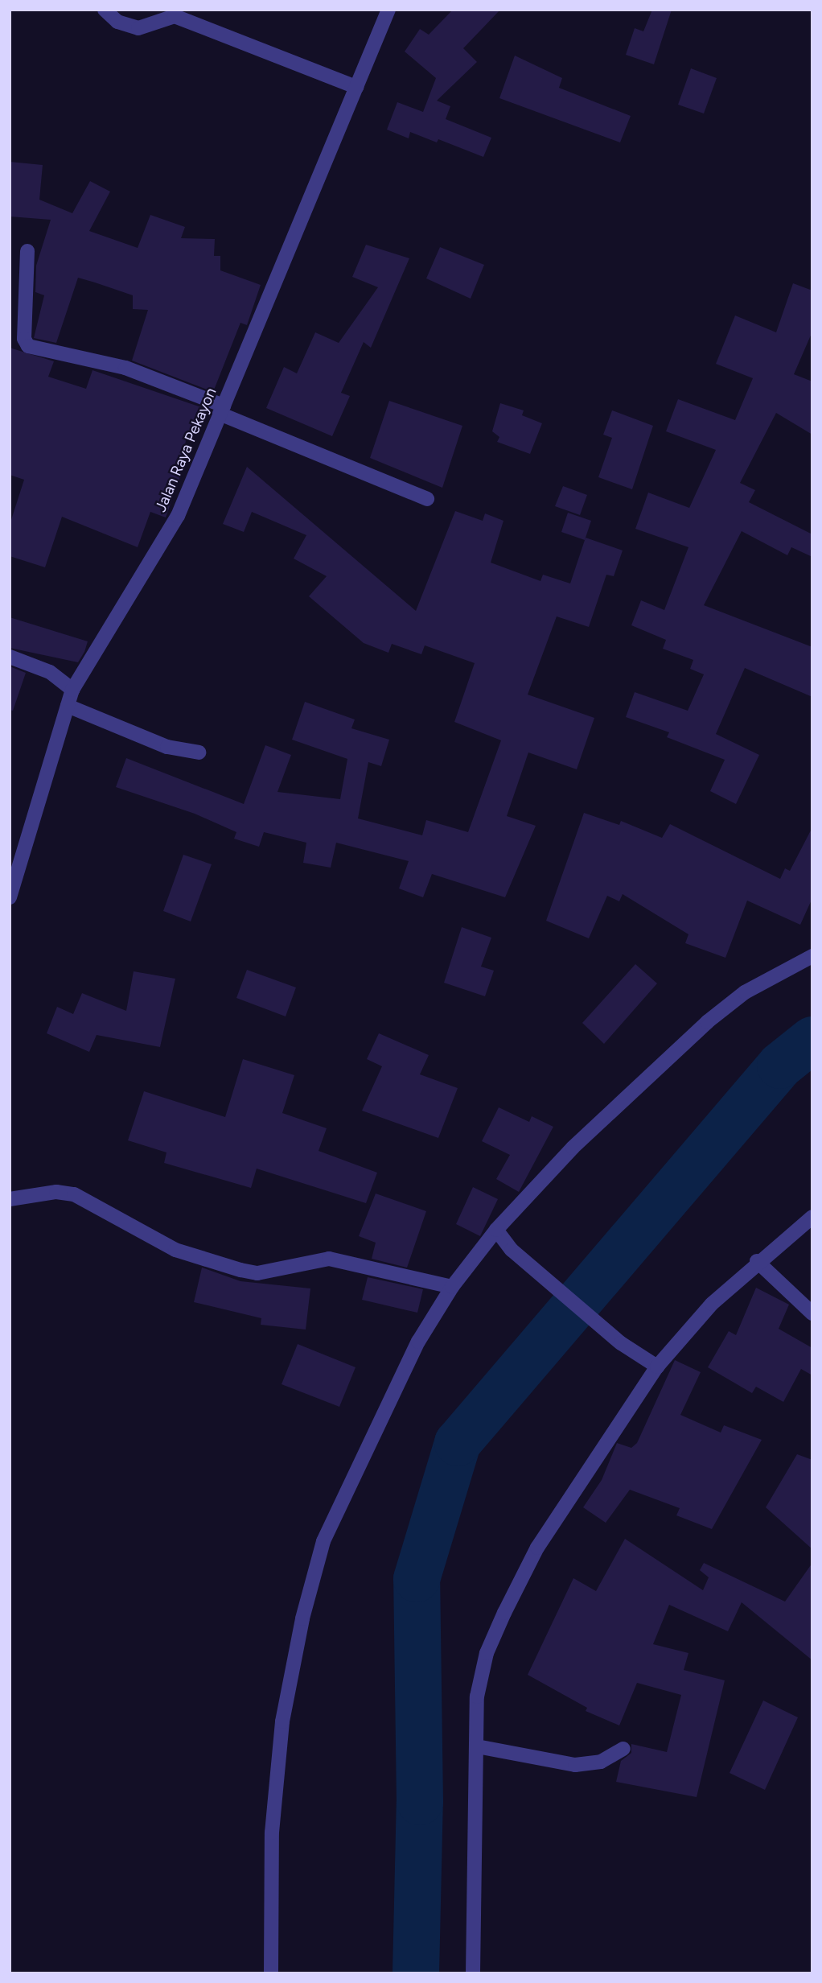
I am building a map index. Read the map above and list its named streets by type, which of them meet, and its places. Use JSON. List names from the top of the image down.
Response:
{
  "streets": {
    "street": ["Jalan Raya Pekayon"]
  }
}
